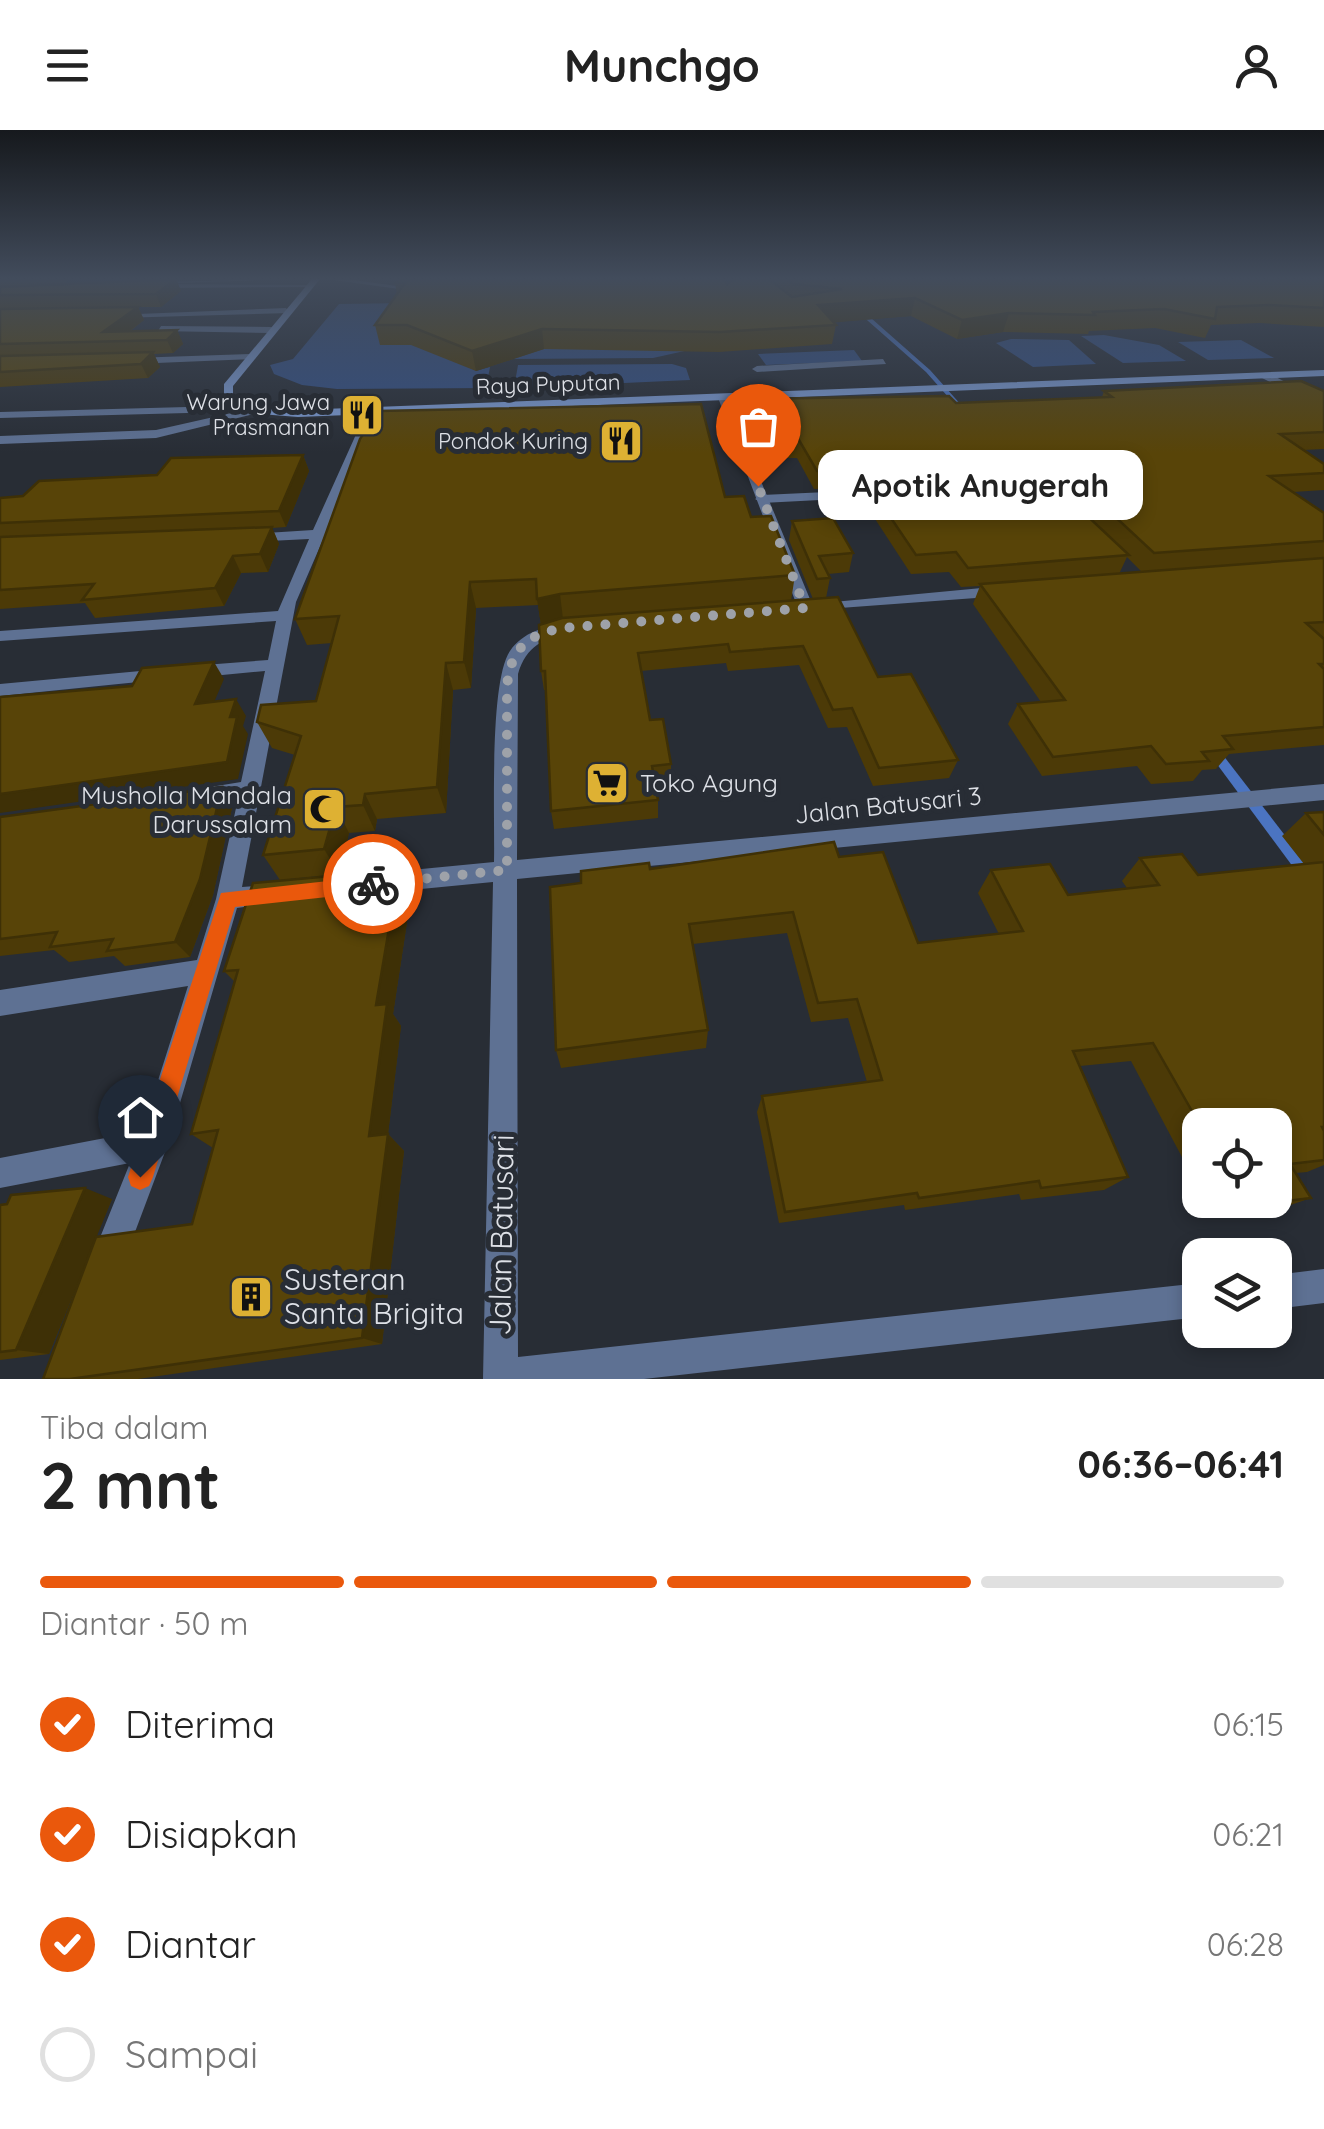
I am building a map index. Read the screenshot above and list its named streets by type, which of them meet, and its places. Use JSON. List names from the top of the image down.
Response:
{
  "streets": {
    "main road": ["Raya Puputan"],
    "street": ["Jalan Batusari 3", "Jalan Batusari"]
  },
  "crossings": [
    ["Jalan Batusari 3", "Jalan Batusari"]
  ],
  "places": {
    "restaurant": ["Warung Jawa Prasmanan", "Pondok Kuring"],
    "other": ["Apotik Anugerah"],
    "supermarket": ["Toko Agung"],
    "mosque": ["Musholla Mandala Darussalam"],
    "building": ["Susteran Santa Brigita"]
  },
  "page": {
    "header": "Munchgo",
    "bubble": "Apotik Anugerah",
    "heading": ["2 mnt", "Tiba dalam", "06:36–06:41"],
    "bar": "Diantar · 50 m",
    "list": [
      ["Diterima", "06:15"],
      ["Disiapkan", "06:21"],
      ["Diantar", "06:28"],
      "Sampai"
    ]
  }
}
